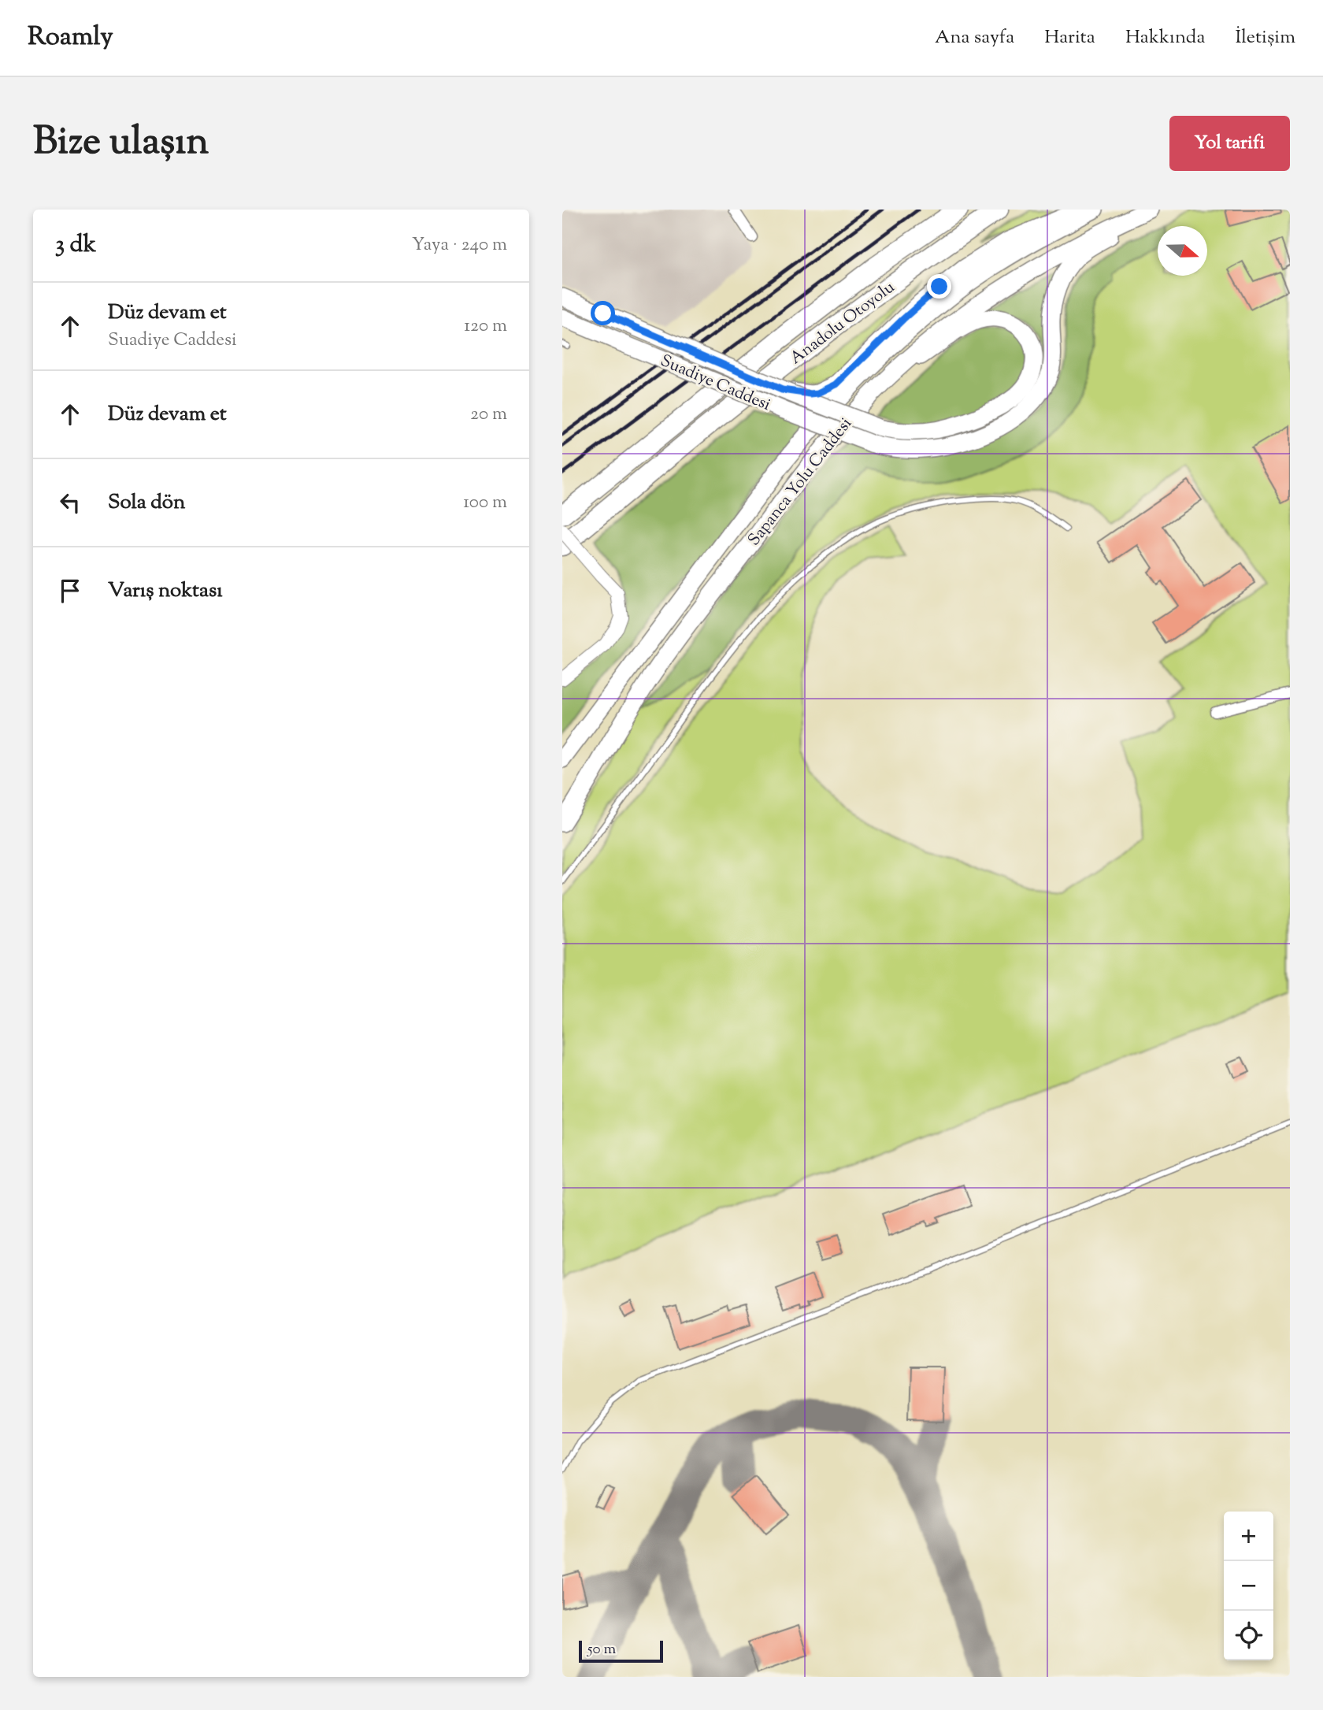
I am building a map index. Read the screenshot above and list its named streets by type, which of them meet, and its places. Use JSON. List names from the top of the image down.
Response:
{
  "streets": {
    "highway": ["Anadolu Otoyolu"],
    "main road": ["Suadiye Caddesi", "Sapanca Yolu Caddesi"]
  },
  "crossings": [
    ["Suadiye Caddesi", "Sapanca Yolu Caddesi"]
  ],
  "scale_bar": "50 m",
  "north": "right",
  "page": {
    "header": "Roamly",
    "nav": [
      "Ana sayfa",
      "Harita",
      "Hakkında",
      "İletişim"
    ],
    "title": "Bize ulaşın",
    "buttons": "Yol tarifi",
    "heading": ["3 dk", "Yaya · 240 m"],
    "list": [
      ["Düz devam et", "Suadiye Caddesi", "120 m"],
      ["Düz devam et", "20 m"],
      ["Sola dön", "100 m"],
      "Varış noktası"
    ],
    "map_buttons": ["+", "−"],
    "scale": "50 m"
  }
}
